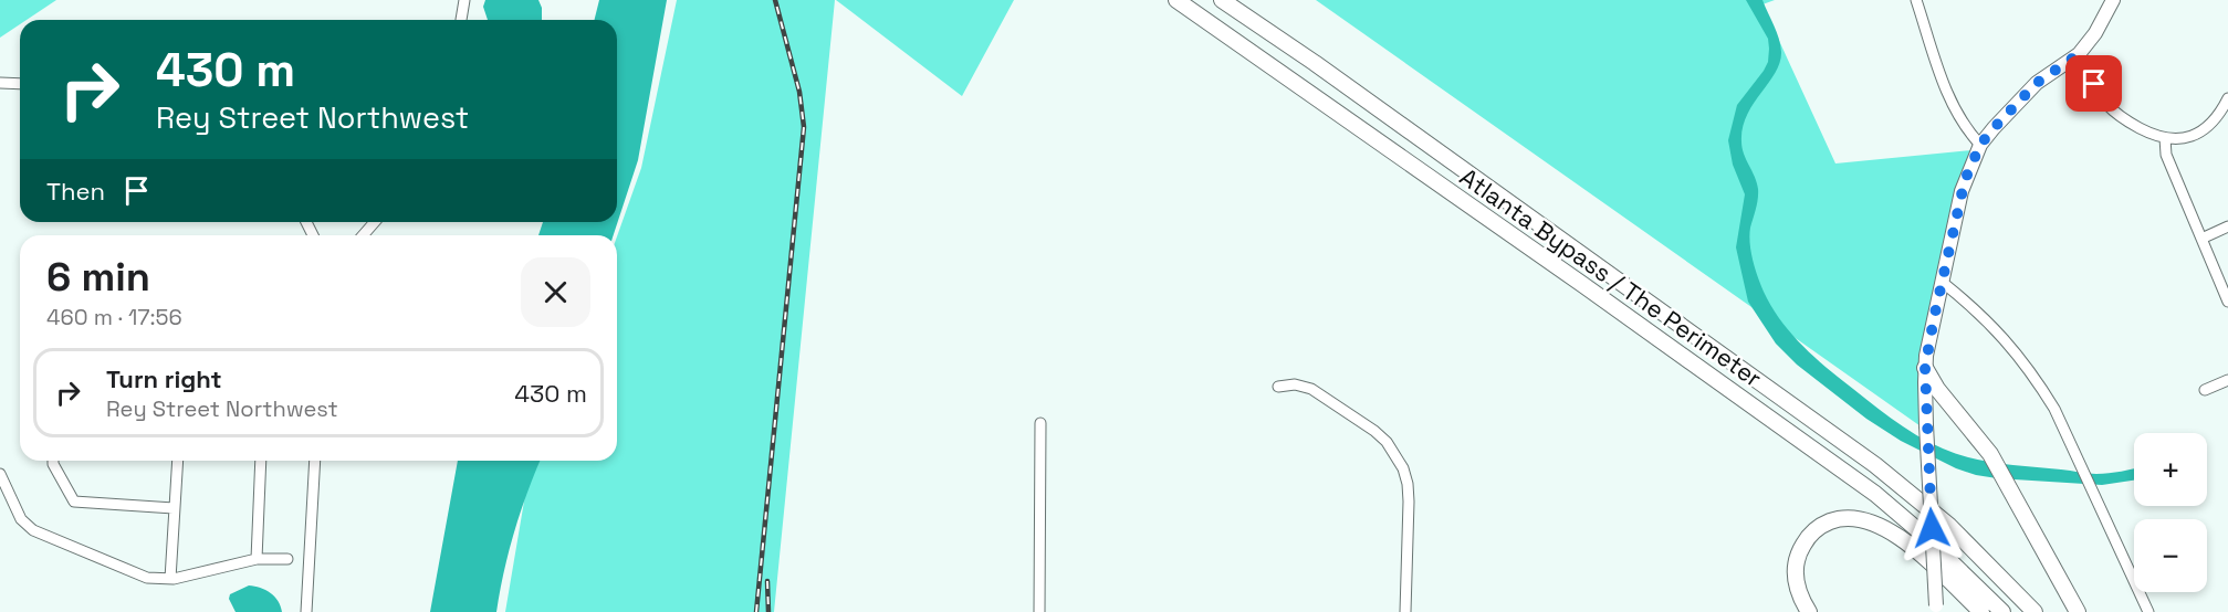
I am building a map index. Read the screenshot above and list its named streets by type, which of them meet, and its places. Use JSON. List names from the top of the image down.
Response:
{
  "streets": {
    "highway": ["Atlanta Bypass / The Perimeter"]
  },
  "page": {
    "turn": ["430 m", "Rey Street Northwest"],
    "then": "Then",
    "heading": ["6 min", "460 m · 17:56"],
    "list": [
      {
        "name": "Turn right",
        "note": "Rey Street Northwest",
        "value": "430 m"
      }
    ],
    "map_buttons": ["+", "−"]
  }
}
